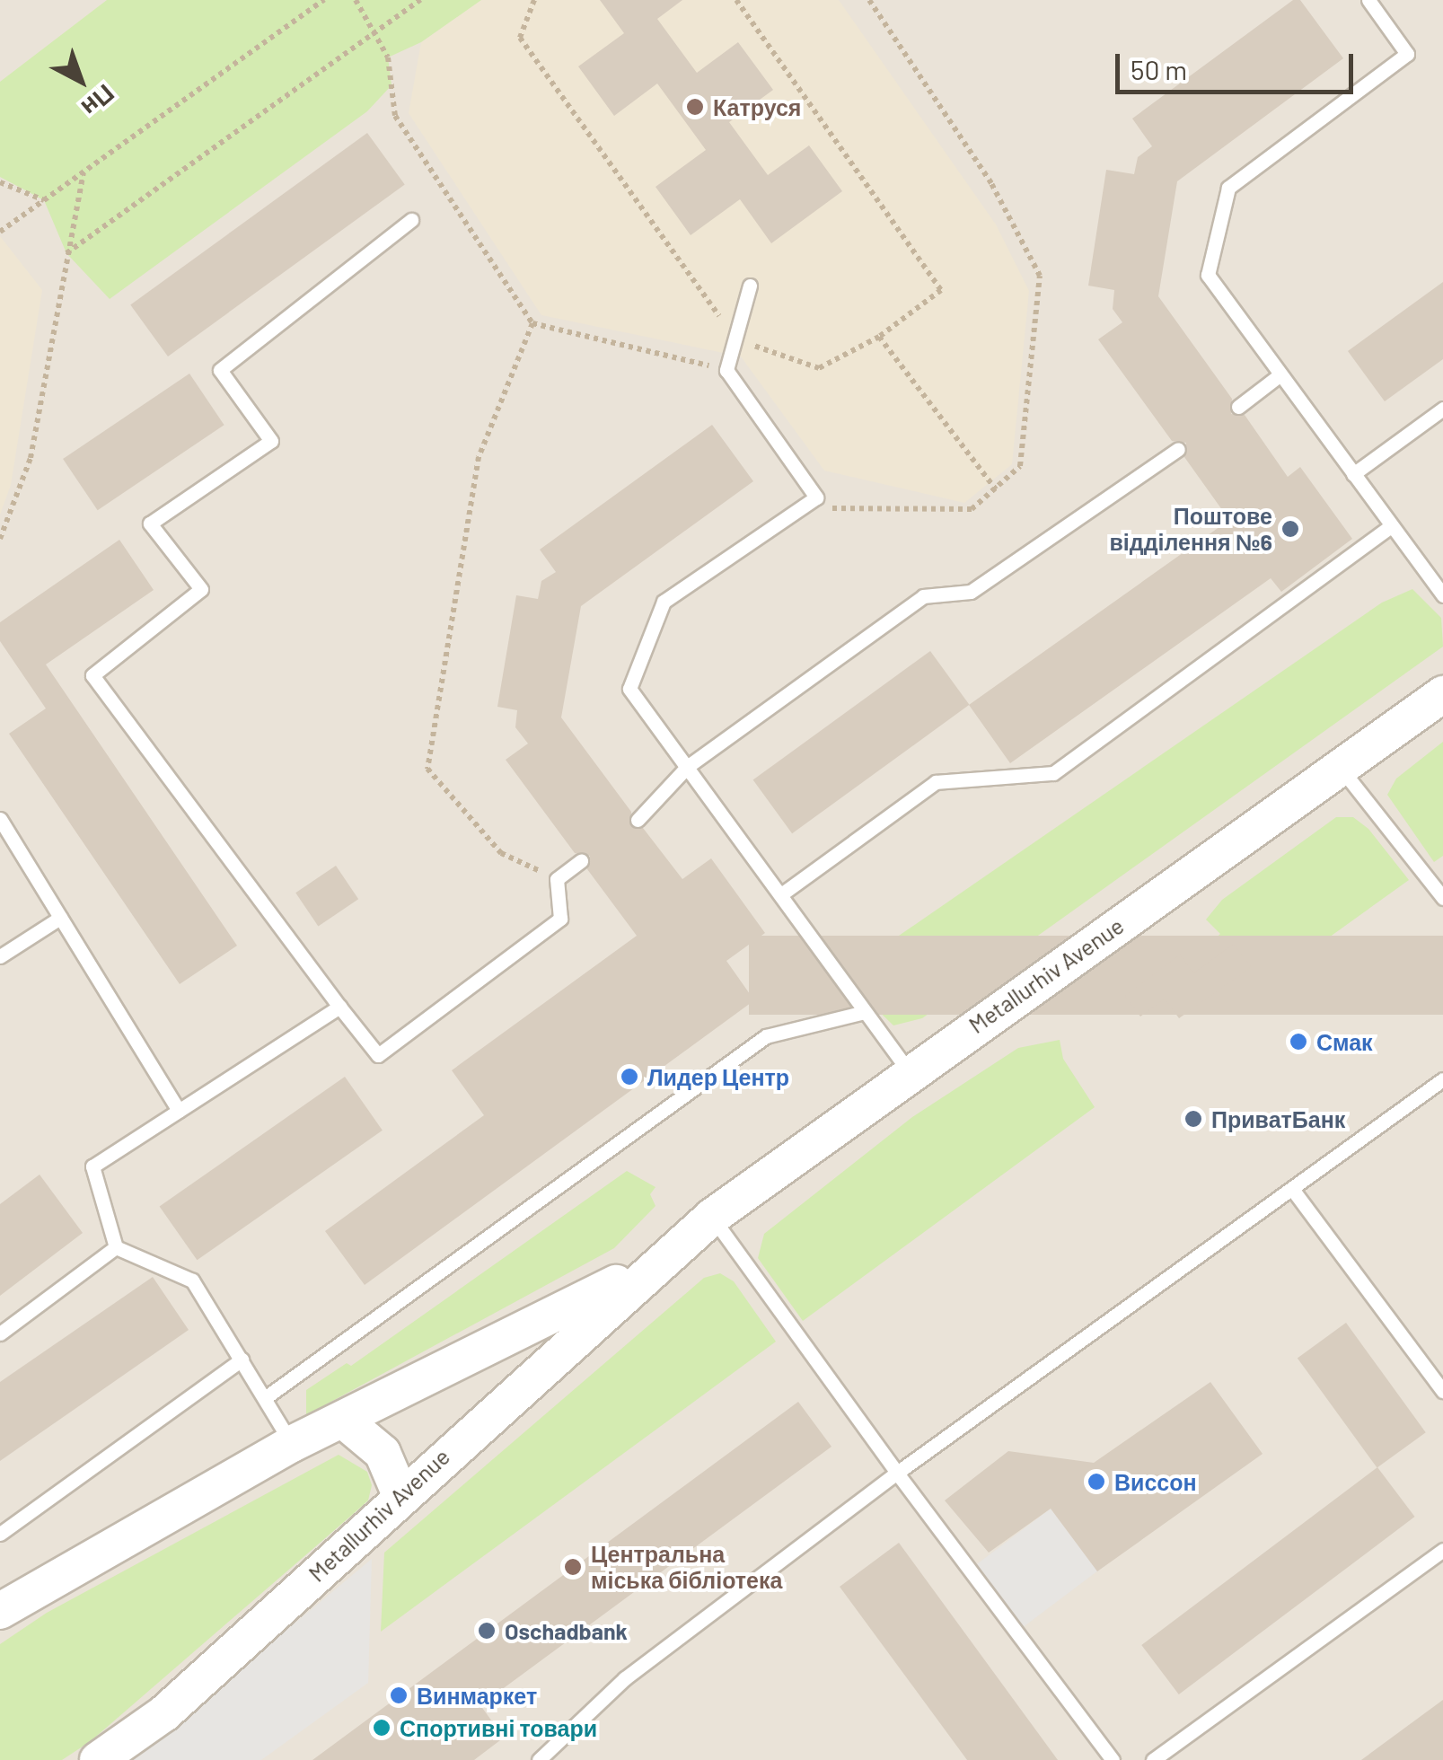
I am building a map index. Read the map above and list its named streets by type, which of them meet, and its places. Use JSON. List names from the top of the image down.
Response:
{
  "streets": {
    "street": ["Metallurhiv Avenue"]
  },
  "places": [
    "Катруся",
    "Поштове відділення №6",
    "Смак",
    "Лидер Центр",
    "ПриватБанк",
    "Виссон",
    "Центральна міська бібліотека",
    "Oschadbank",
    "Винмаркет",
    "Спортивні товари"
  ],
  "scale_bar": "50 m",
  "north": "bottom right"
}
